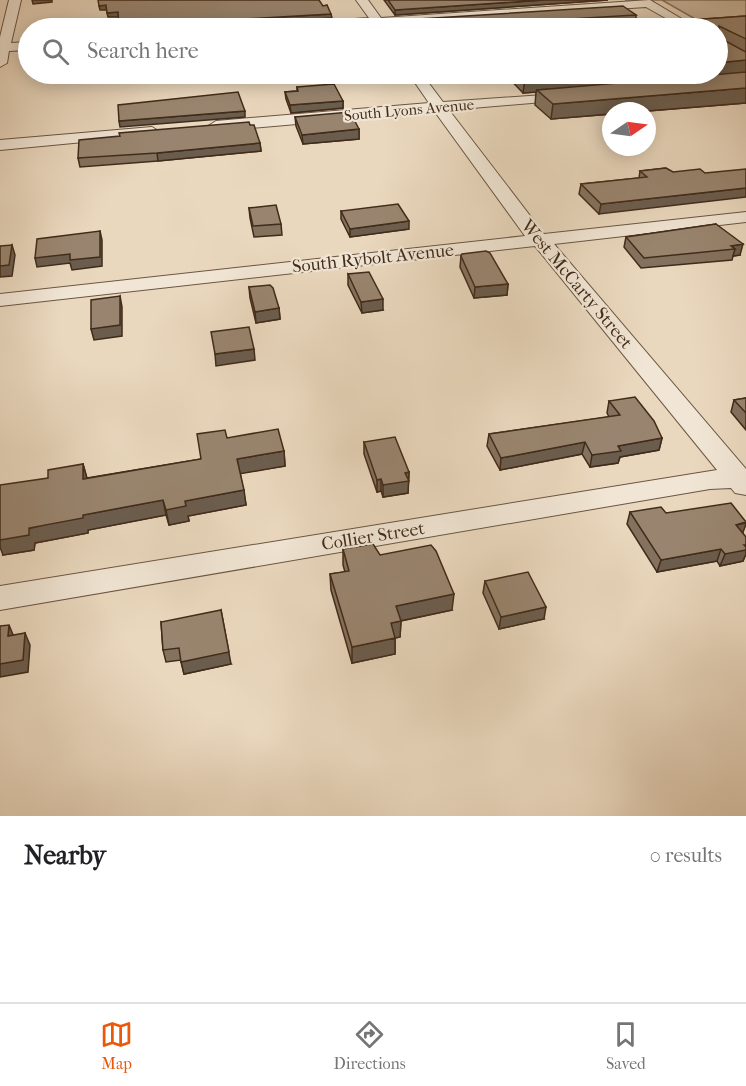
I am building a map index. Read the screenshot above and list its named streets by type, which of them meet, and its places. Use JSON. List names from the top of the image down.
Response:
{
  "streets": {
    "street": [
      "South Lyons Avenue",
      "South Rybolt Avenue",
      "West McCarty Street",
      "Collier Street"
    ]
  },
  "crossings": [
    ["South Lyons Avenue", "West McCarty Street"],
    ["South Rybolt Avenue", "West McCarty Street"],
    ["West McCarty Street", "Collier Street"]
  ],
  "north": "right",
  "page": {
    "search": "Search here",
    "heading": ["Nearby", "0 results"],
    "nav": ["Map", "Directions", "Saved"]
  }
}
